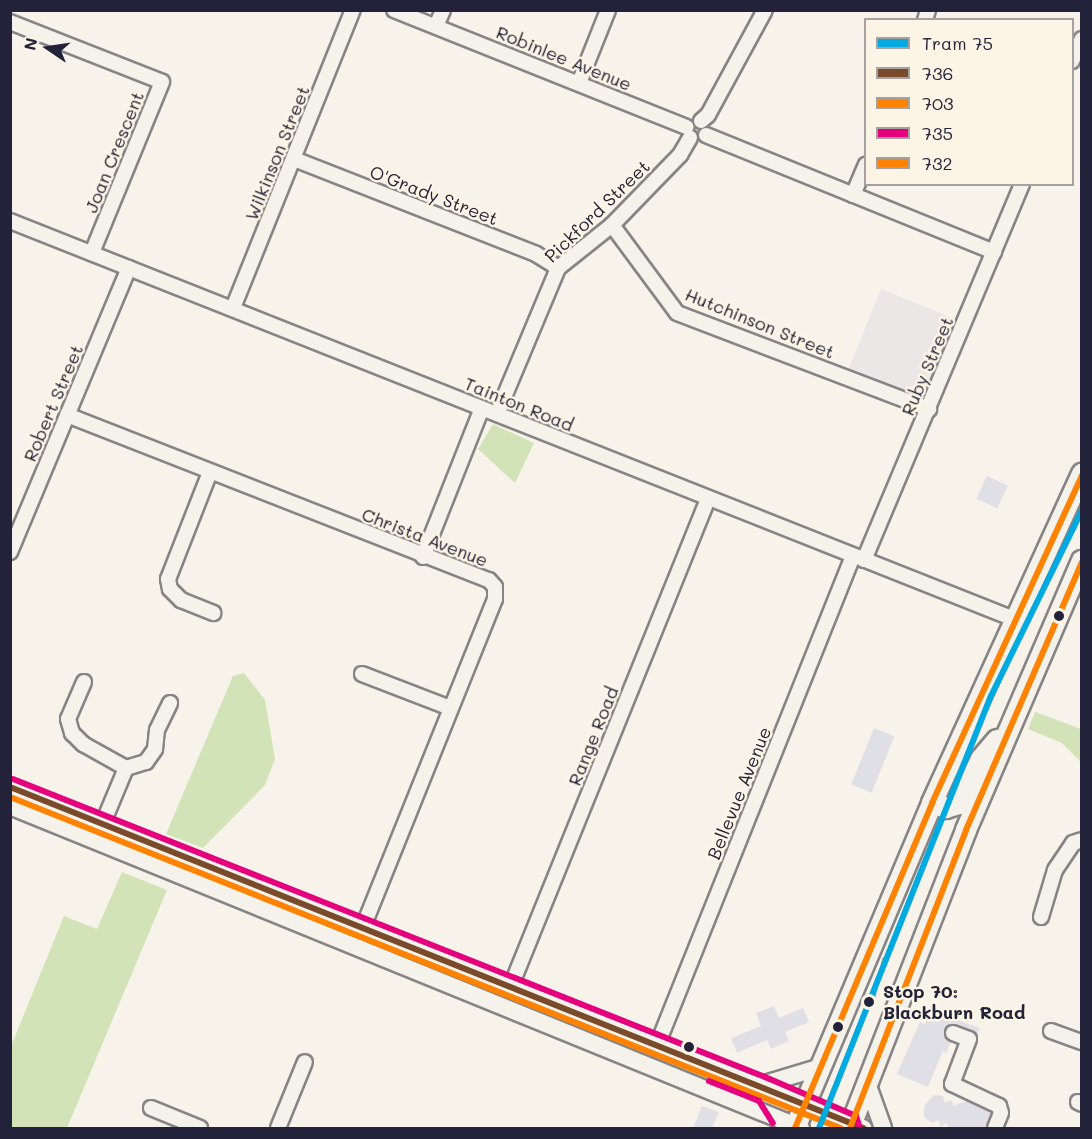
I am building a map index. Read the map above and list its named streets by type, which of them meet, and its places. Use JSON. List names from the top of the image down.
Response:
{
  "streets": {
    "street": [
      "Robinlee Avenue",
      "Joan Crescent",
      "Wilkinson Street",
      "O'Grady Street",
      "Pickford Street",
      "Hutchinson Street",
      "Ruby Street",
      "Robert Street",
      "Tainton Road",
      "Christa Avenue",
      "Range Road",
      "Bellevue Avenue"
    ]
  },
  "crossings": [
    ["Robinlee Avenue", "Pickford Street"],
    ["Joan Crescent", "Tainton Road"],
    ["Wilkinson Street", "O'Grady Street"],
    ["Wilkinson Street", "Tainton Road"],
    ["O'Grady Street", "Pickford Street"],
    ["Pickford Street", "Hutchinson Street"],
    ["Pickford Street", "Tainton Road"],
    ["Hutchinson Street", "Ruby Street"],
    ["Ruby Street", "Tainton Road"],
    ["Ruby Street", "Bellevue Avenue"],
    ["Robert Street", "Tainton Road"],
    ["Robert Street", "Christa Avenue"],
    ["Tainton Road", "Range Road"],
    ["Tainton Road", "Bellevue Avenue"]
  ],
  "places": ["Stop 70: Blackburn Road"],
  "lines": [
    "transit line 732",
    "tram line 75",
    "transit line 735",
    "transit line 736",
    "transit line 703"
  ],
  "legend": [
    "Tram 75",
    "736",
    "703",
    "735",
    "732"
  ],
  "north": "left"
}
